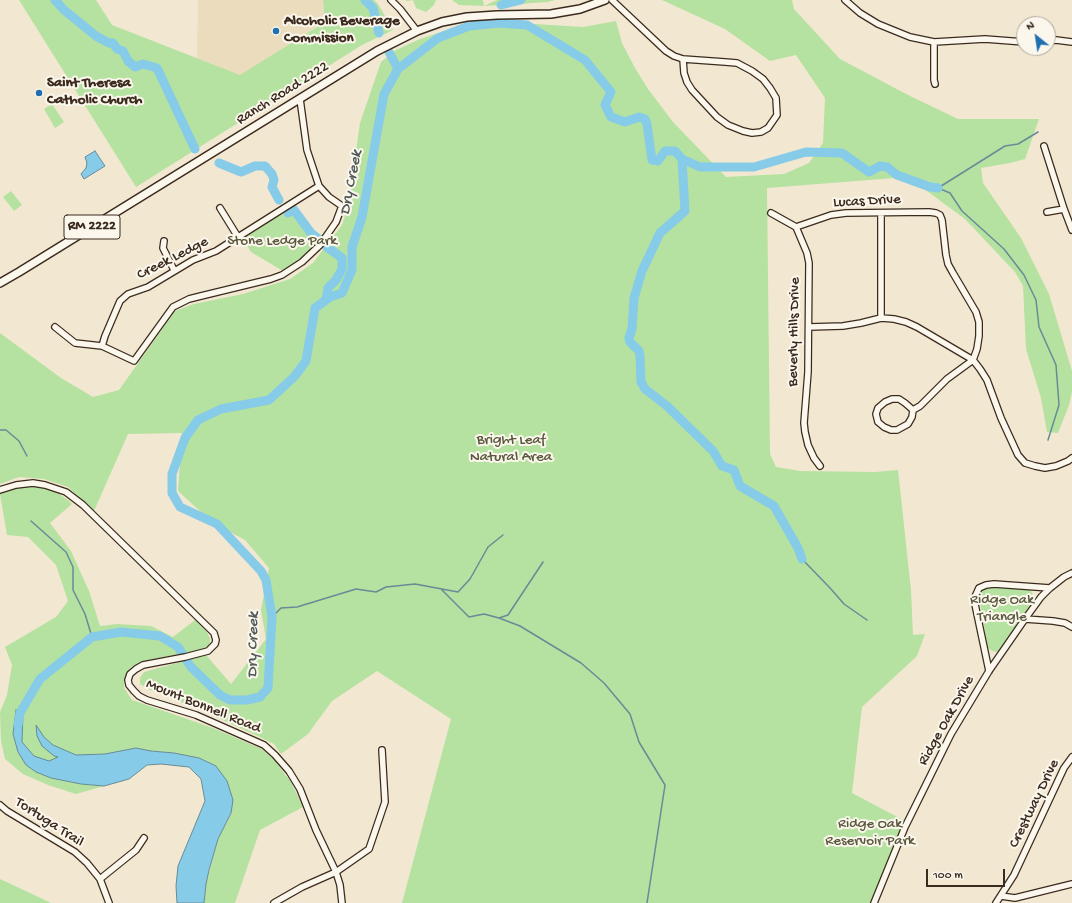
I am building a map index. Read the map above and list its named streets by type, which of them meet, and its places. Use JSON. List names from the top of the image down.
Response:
{
  "streets": {
    "main road": ["Ranch Road 2222", "RM 2222"],
    "street": [
      "Lucas Drive",
      "Creek Ledge",
      "Beverly Hills Drive",
      "Mount Bonnell Road",
      "Ridge Oak Drive",
      "Crestway Drive",
      "Tortuga Trail"
    ]
  },
  "crossings": [
    ["Lucas Drive", "Beverly Hills Drive"]
  ],
  "water": ["Dry Creek"],
  "parks": [
    "Stone Ledge Park",
    "Bright Leaf Natural Area",
    "Ridge Oak Triangle",
    "Ridge Oak Reservoir Park"
  ],
  "places": ["Alcoholic Beverage Commission", "Saint Theresa Catholic Church"],
  "scale_bar": "100 m",
  "north": "top left"
}
